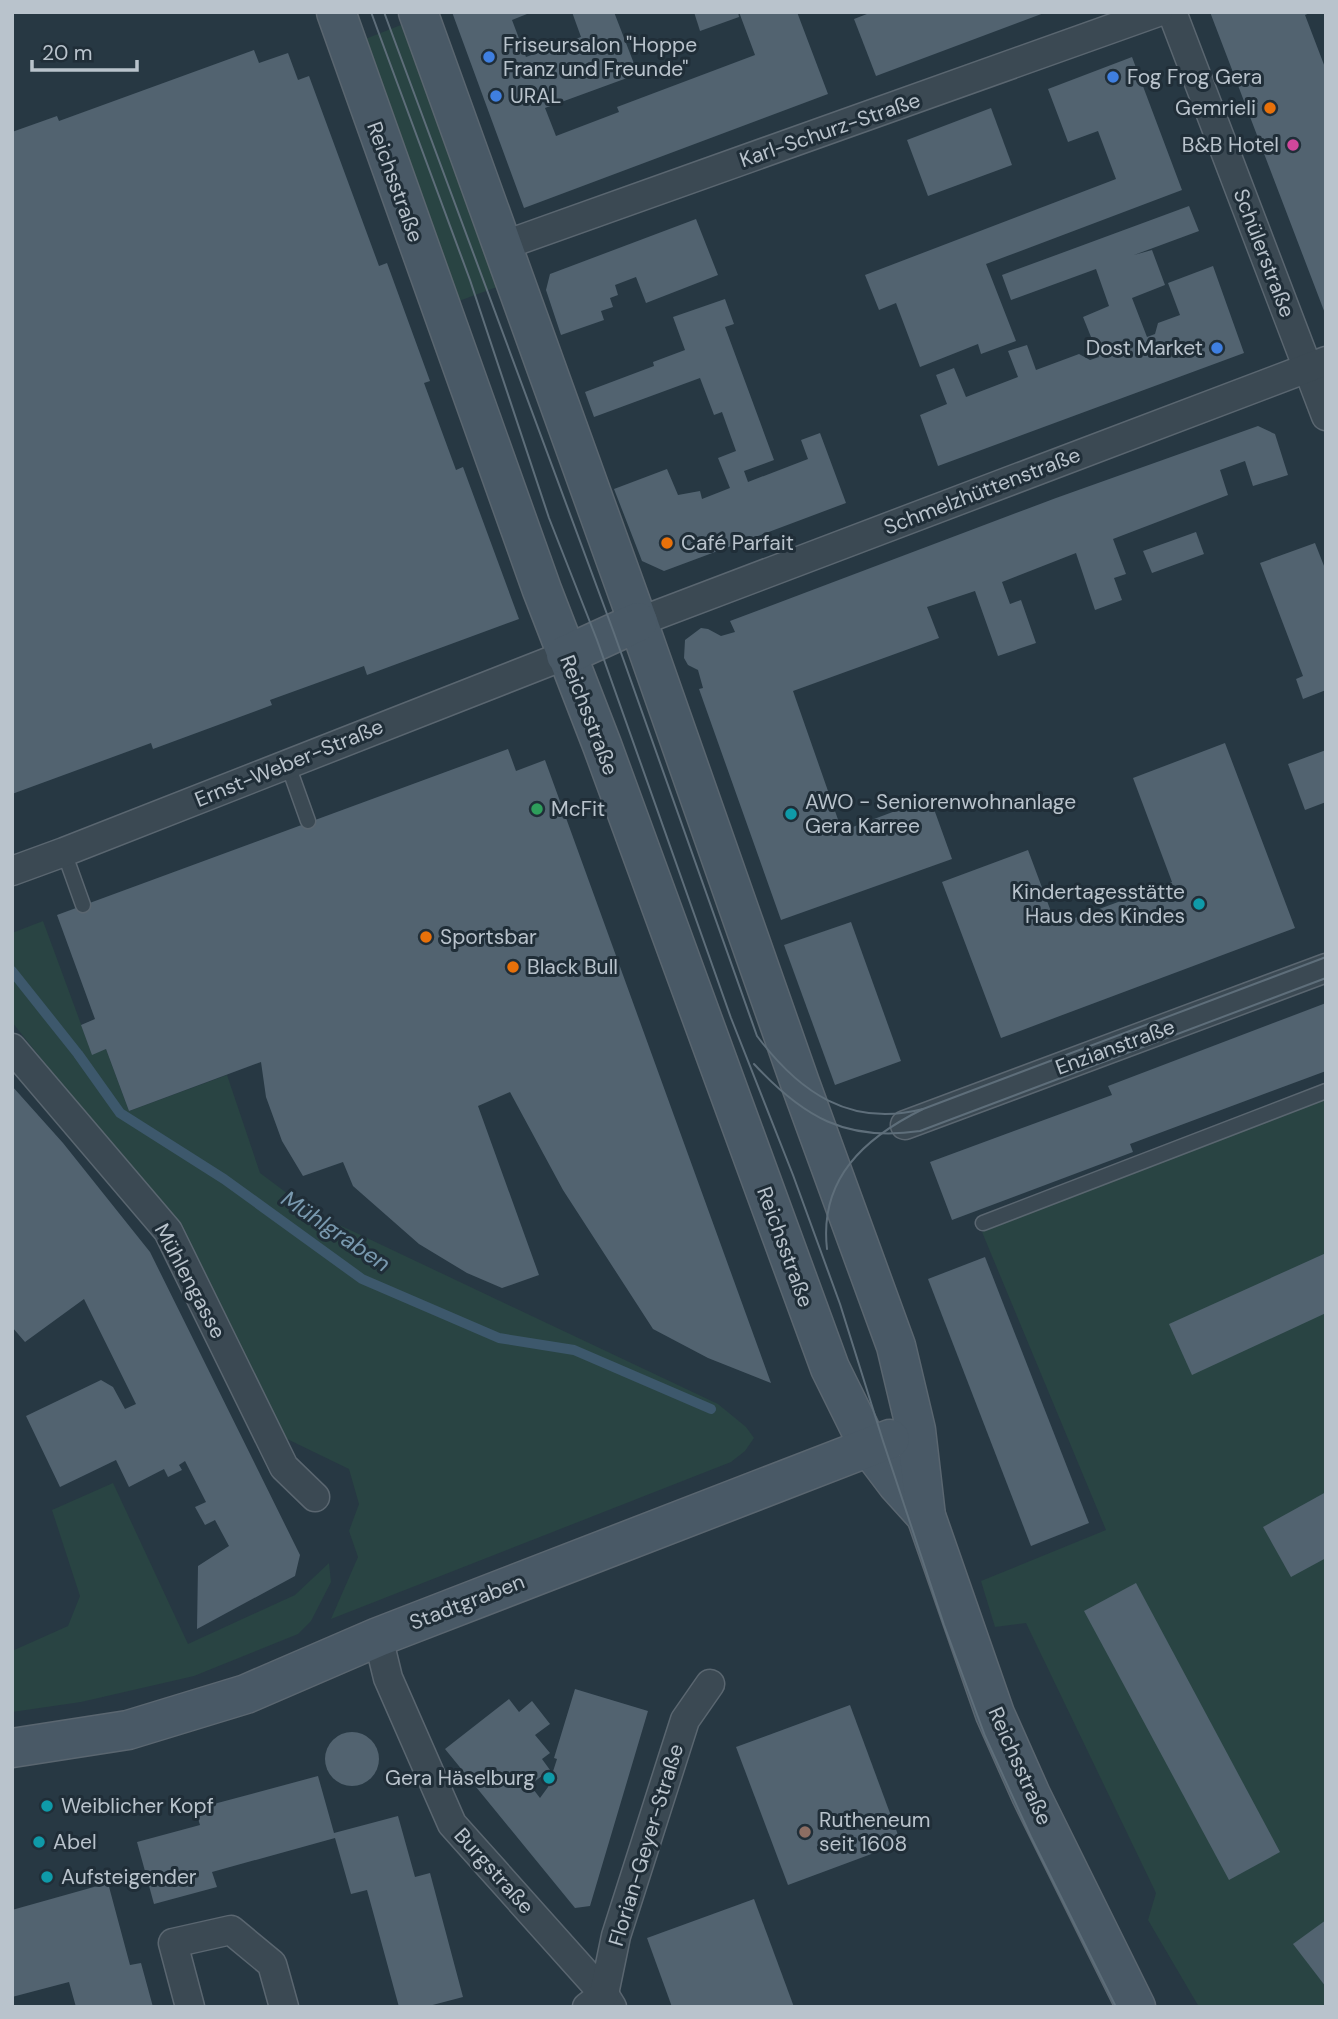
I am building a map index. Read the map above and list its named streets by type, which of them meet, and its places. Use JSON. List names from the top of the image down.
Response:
{
  "streets": {
    "main road": ["Reichsstraße", "Stadtgraben"],
    "street": [
      "Karl-Schurz-Straße",
      "Schülerstraße",
      "Schmelzhüttenstraße",
      "Ernst-Weber-Straße",
      "Enzianstraße",
      "Mühlengasse",
      "Florian-Geyer-Straße",
      "Burgstraße"
    ]
  },
  "crossings": [
    ["Karl-Schurz-Straße", "Reichsstraße"],
    ["Reichsstraße", "Schmelzhüttenstraße"],
    ["Reichsstraße", "Ernst-Weber-Straße"],
    ["Reichsstraße", "Stadtgraben"],
    ["Schülerstraße", "Schmelzhüttenstraße"],
    ["Stadtgraben", "Burgstraße"],
    ["Florian-Geyer-Straße", "Burgstraße"]
  ],
  "water": ["Mühlgraben"],
  "places": [
    "Friseursalon \"Hoppe Franz und Freunde\"",
    "Fog Frog Gera",
    "URAL",
    "Gemrieli",
    "B&B Hotel",
    "Dost Market",
    "Café Parfait",
    "McFit",
    "AWO - Seniorenwohnanlage Gera Karree",
    "Kindertagesstätte Haus des Kindes",
    "Sportsbar",
    "Black Bull",
    "Gera Häselburg",
    "Weiblicher Kopf",
    "Rutheneum seit 1608",
    "Abel",
    "Aufsteigender"
  ],
  "scale_bar": "20 m"
}
